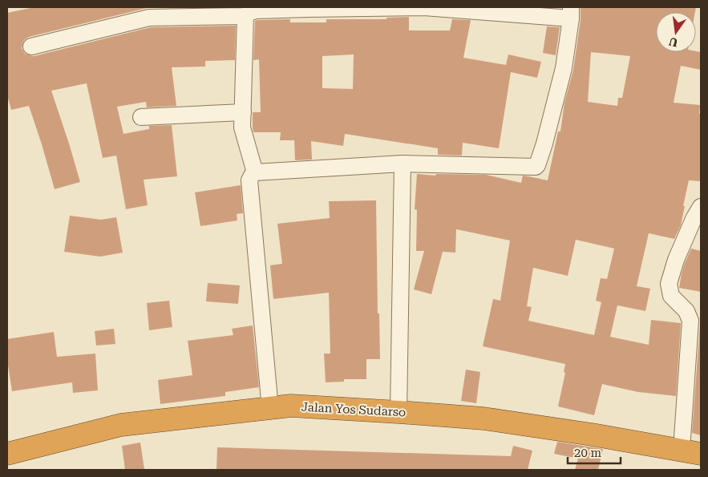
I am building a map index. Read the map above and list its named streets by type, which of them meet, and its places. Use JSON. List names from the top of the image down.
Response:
{
  "streets": {
    "highway": ["Jalan Yos Sudarso"]
  },
  "scale_bar": "20 m",
  "north": "bottom"
}
